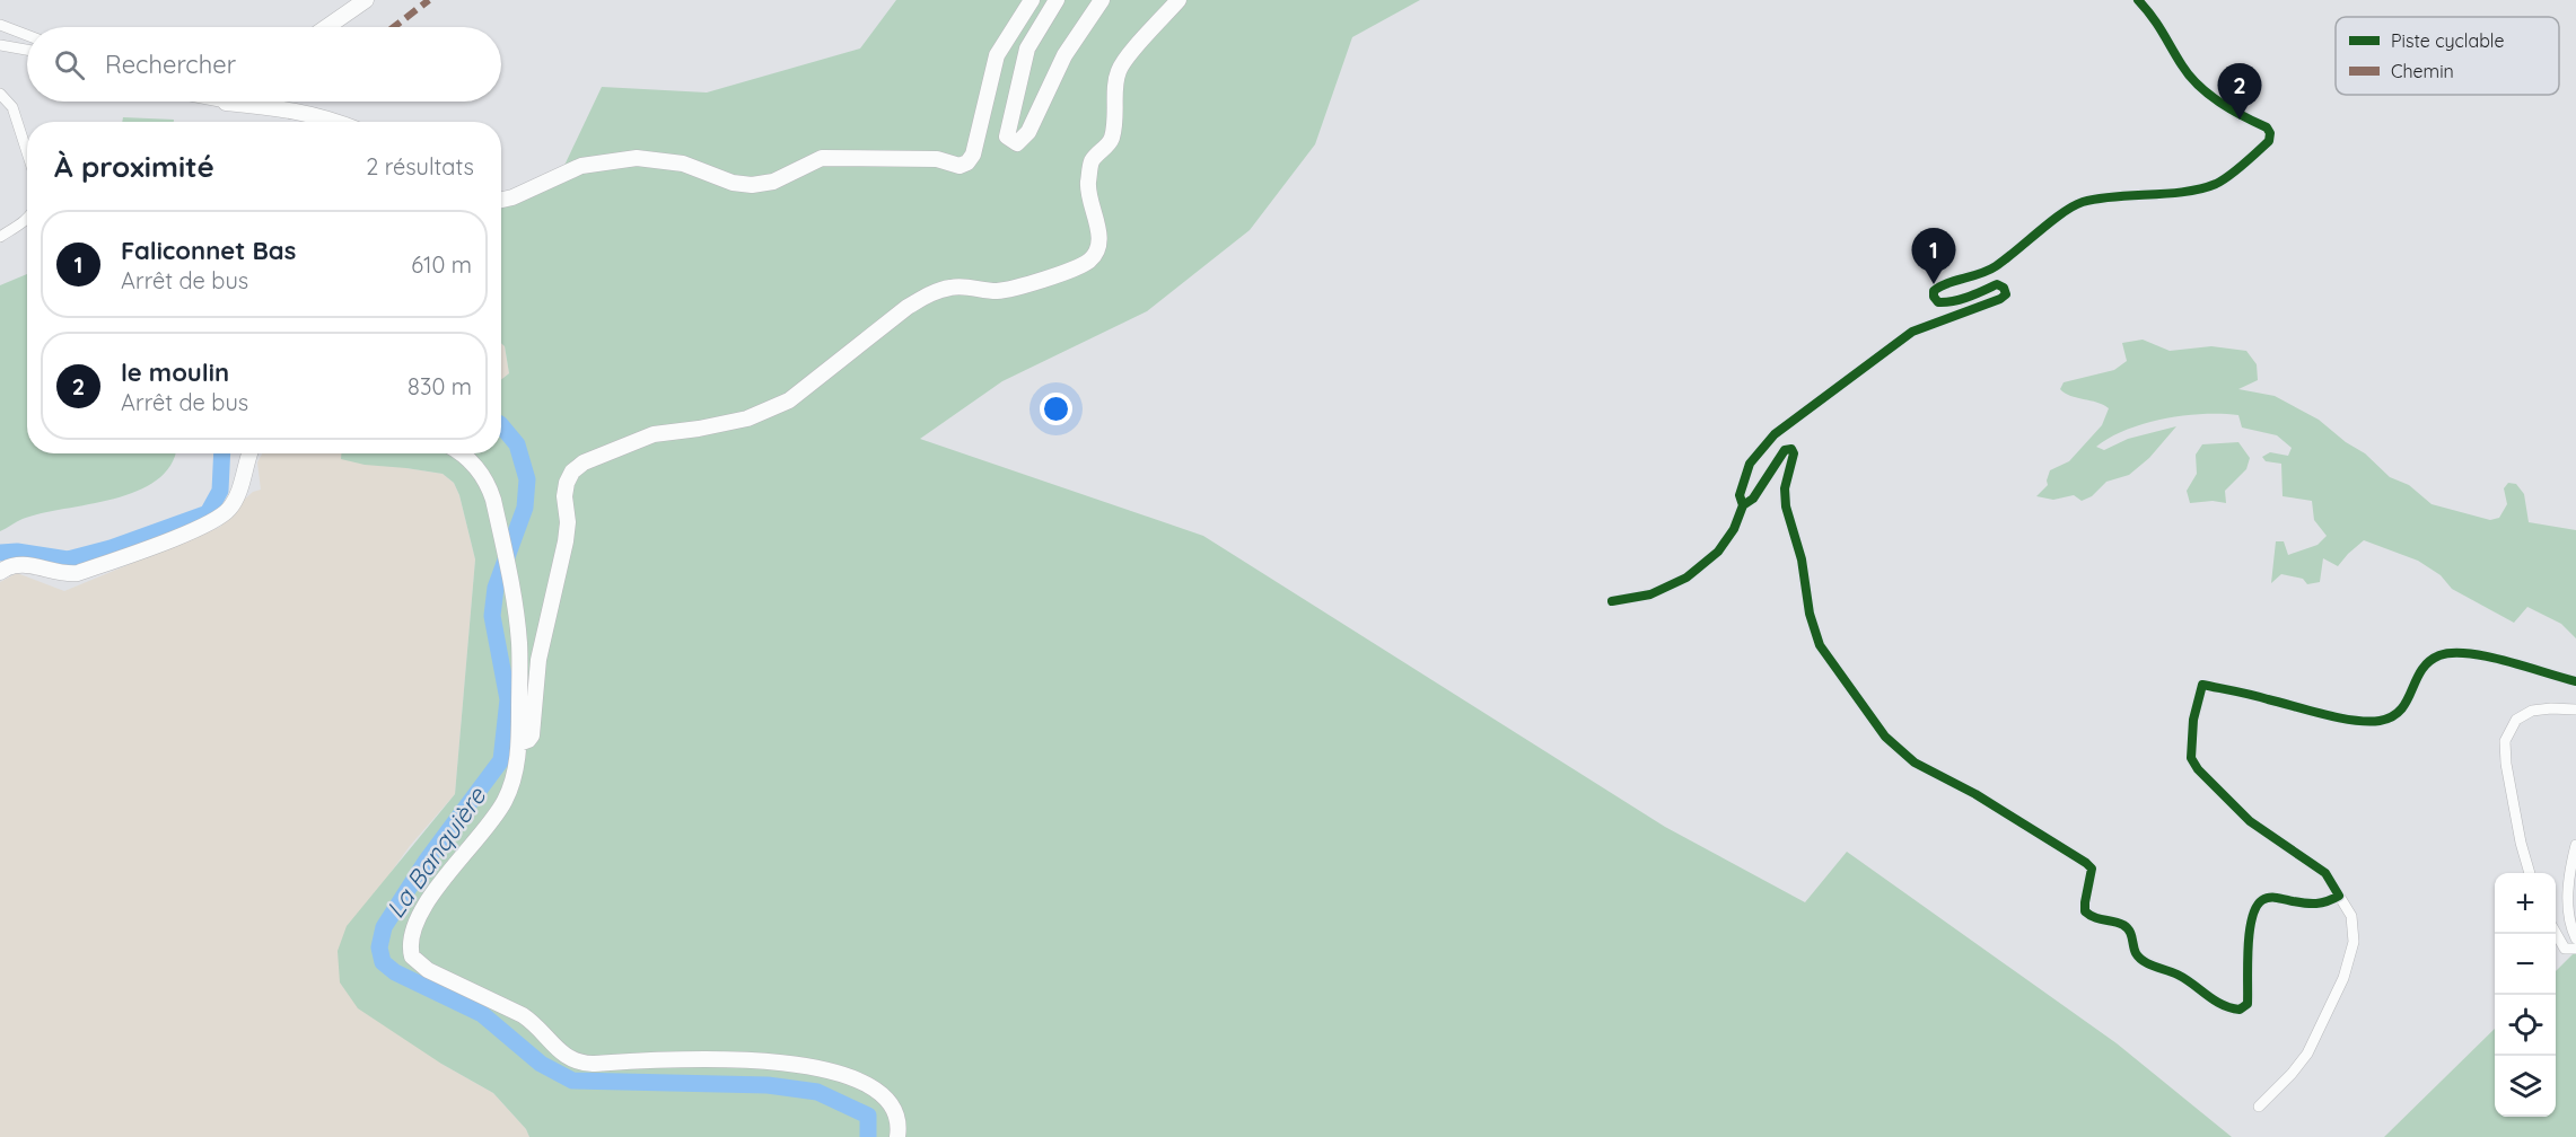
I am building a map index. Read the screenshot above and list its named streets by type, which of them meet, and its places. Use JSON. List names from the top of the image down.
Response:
{
  "water": ["La Banquière"],
  "legend": ["Piste cyclable", "Chemin"],
  "page": {
    "search": "Rechercher",
    "pins": ["2", "1"],
    "heading": ["À proximité", "2 résultats"],
    "list": [
      {
        "mark": "1",
        "name": "Faliconnet Bas",
        "note": "Arrêt de bus",
        "value": "610 m"
      },
      {
        "mark": "2",
        "name": "le moulin",
        "note": "Arrêt de bus",
        "value": "830 m"
      }
    ],
    "map_buttons": ["+", "−"]
  }
}
